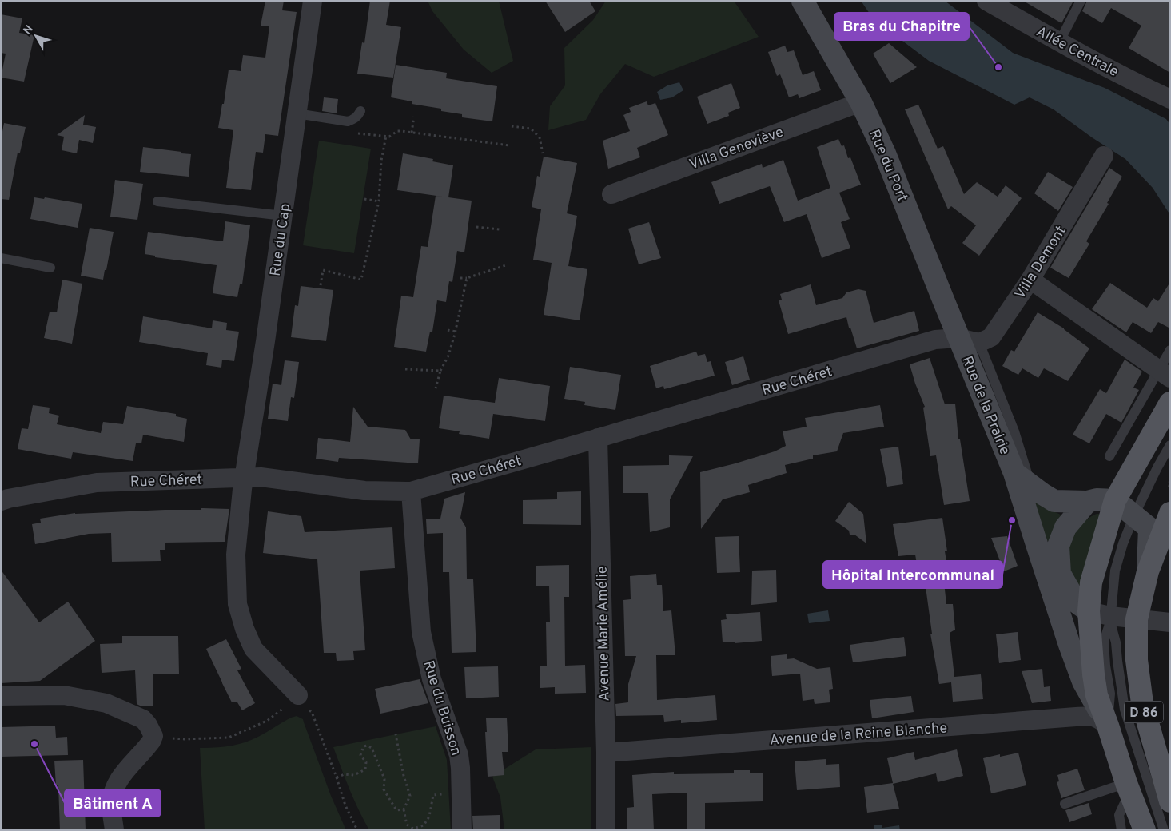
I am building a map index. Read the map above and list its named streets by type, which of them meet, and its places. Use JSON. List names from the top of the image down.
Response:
{
  "streets": {
    "main road": ["D 86"],
    "street": [
      "Allée Centrale",
      "Villa Geneviève",
      "Rue du Port",
      "Rue du Cap",
      "Villa Demont",
      "Rue Chéret",
      "Rue de la Prairie",
      "Avenue Marie Amélie",
      "Rue du Buisson",
      "Avenue de la Reine Blanche"
    ]
  },
  "crossings": [
    ["Villa Geneviève", "Rue du Port"],
    ["Rue du Port", "Rue Chéret"],
    ["Rue du Port", "Rue de la Prairie"],
    ["Rue du Cap", "Rue Chéret"],
    ["Rue Chéret", "Rue de la Prairie"],
    ["Rue Chéret", "Avenue Marie Amélie"],
    ["Rue Chéret", "Rue du Buisson"],
    ["Avenue Marie Amélie", "Avenue de la Reine Blanche"],
    ["D 86", "Avenue de la Reine Blanche"]
  ],
  "places": ["Bras du Chapitre", "Hôpital Intercommunal", "Bâtiment A"],
  "north": "top left"
}
